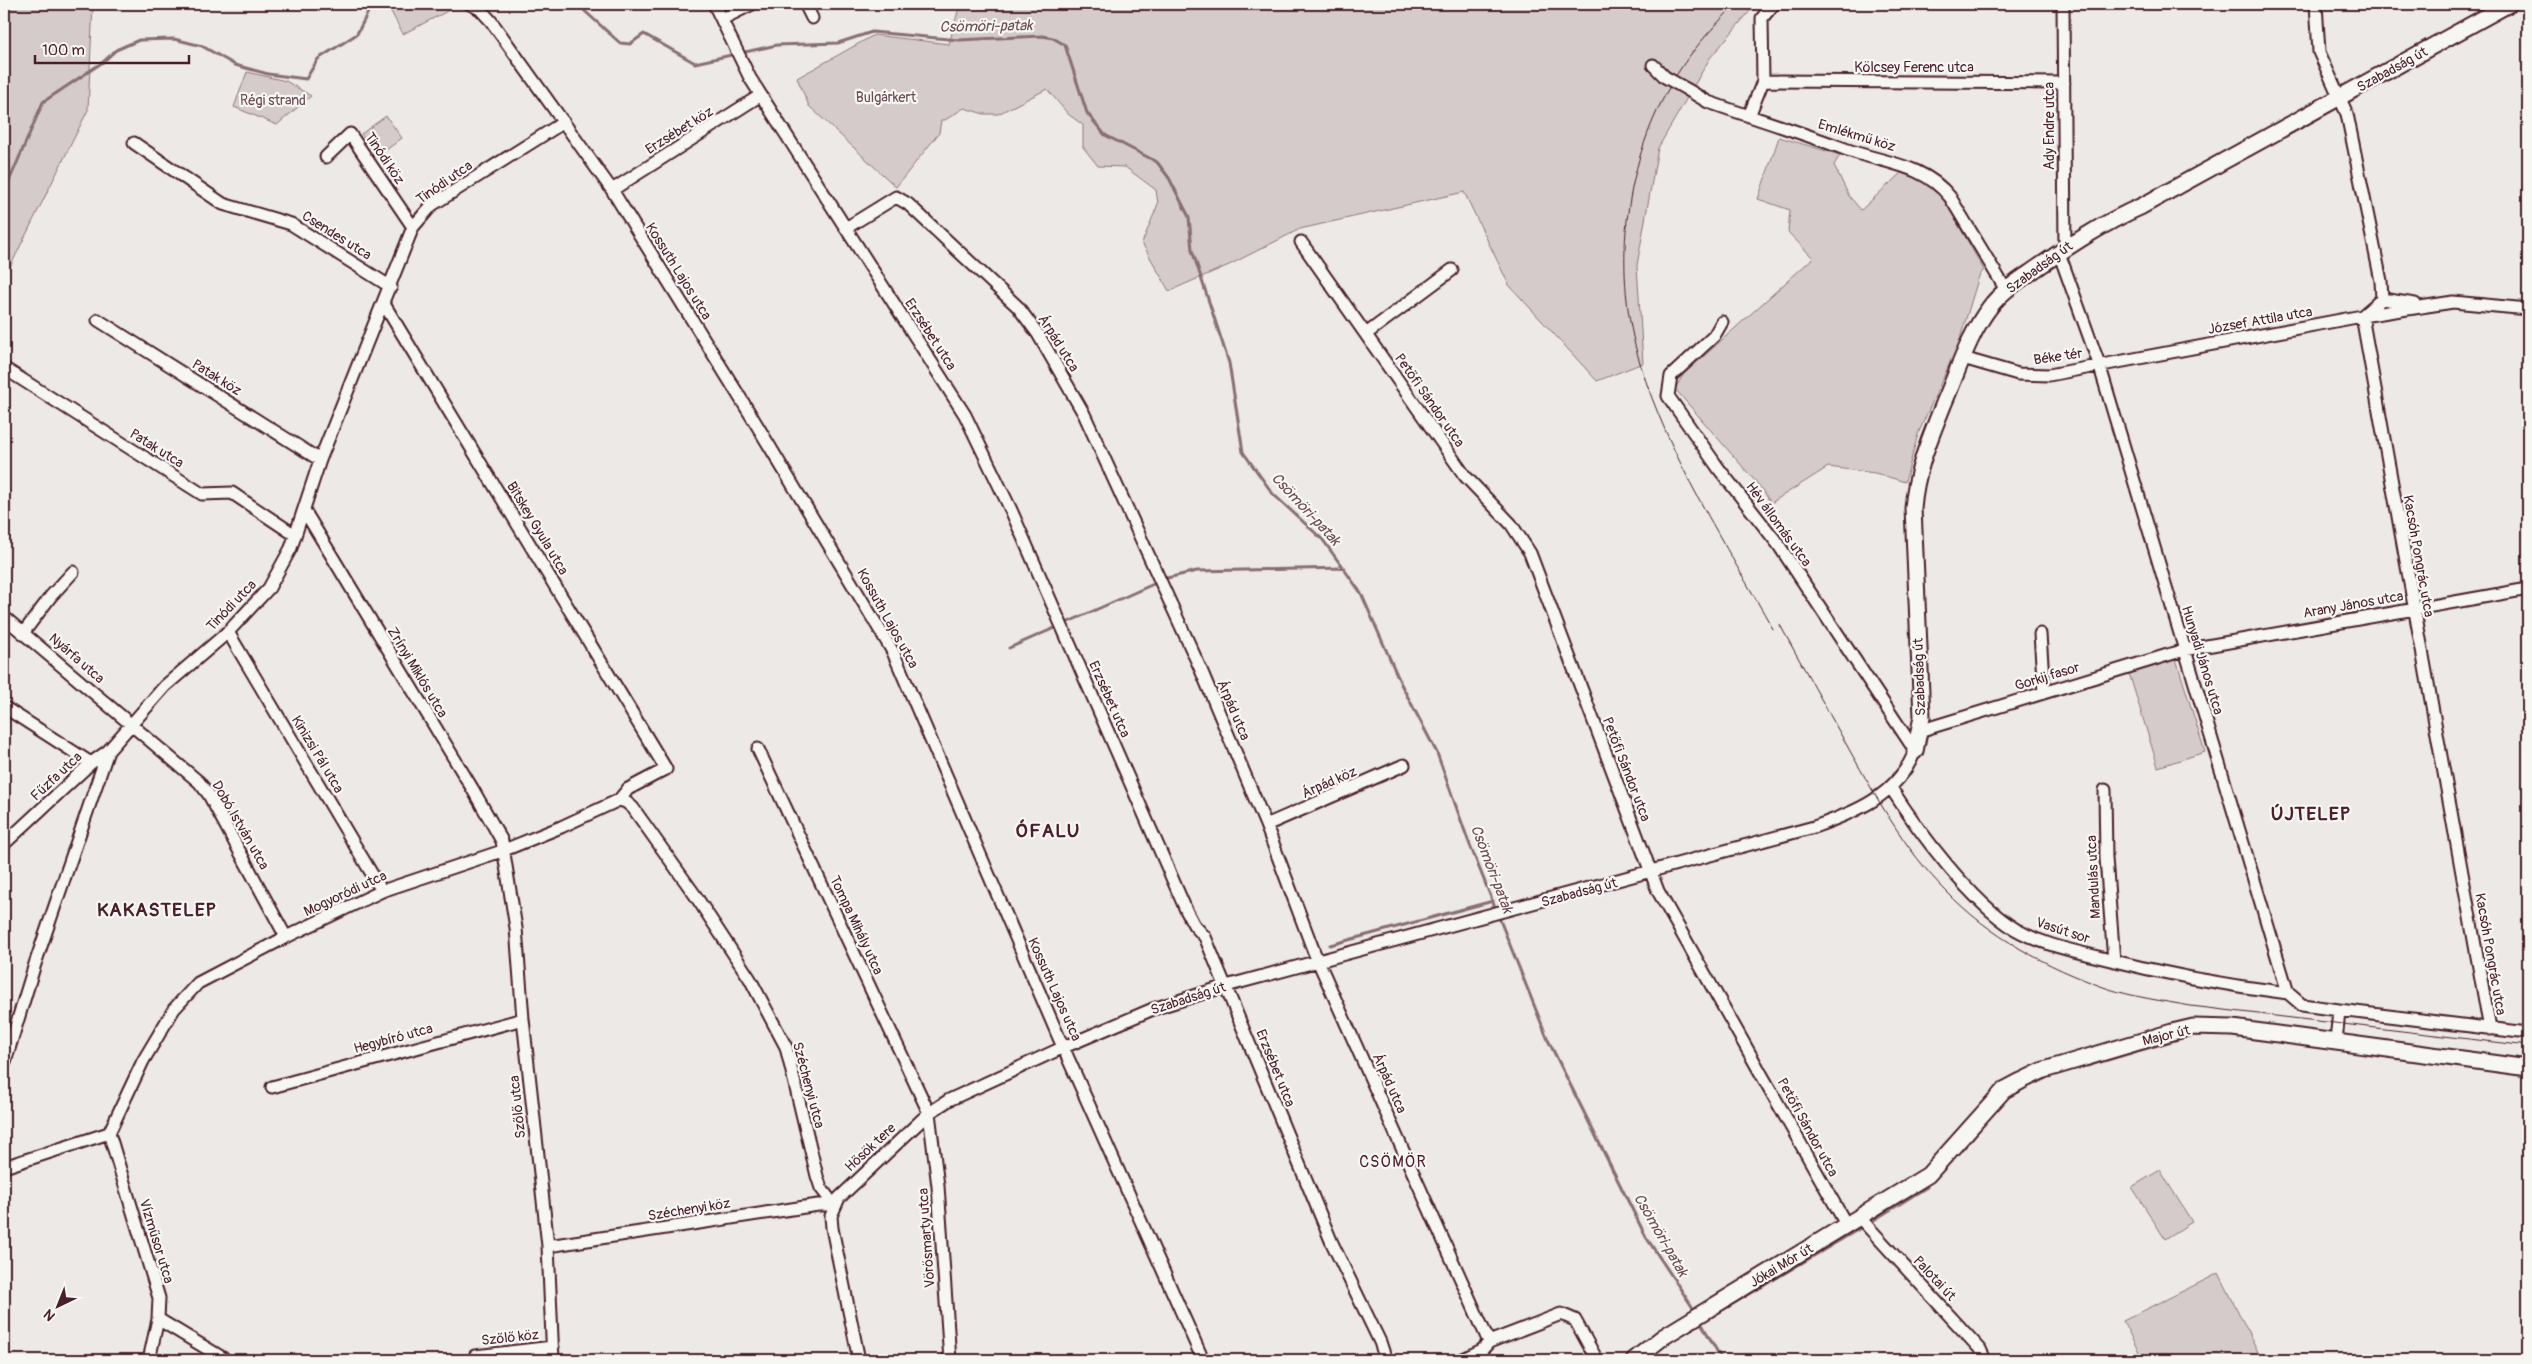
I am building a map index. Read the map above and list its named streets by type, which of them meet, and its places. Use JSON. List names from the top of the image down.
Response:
{
  "streets": {
    "street": [
      "Kölcsey Ferenc utca",
      "Szabadság út",
      "Ady Endre utca",
      "Erzsébet köz",
      "Emlékmű köz",
      "Tinódi köz",
      "Tinódi utca",
      "Csendes utca",
      "Kossuth Lajos utca",
      "József Attila utca",
      "Erzsébet utca",
      "Árpád utca",
      "Béke tér",
      "Patak köz",
      "Petőfi Sándor utca",
      "Patak utca",
      "Hév állomás utca",
      "Bitskey Gyula utca",
      "Kacsóh Pongrác utca",
      "Arany János utca",
      "Nyárfa utca",
      "Hunyadi János utca",
      "Zrínyi Miklós utca",
      "Gorkij fasor",
      "Kinizsi Pál utca",
      "Fűzfa utca",
      "Árpád köz",
      "Dobó István utca",
      "Mandulás utca",
      "Mogyoródi utca",
      "Tompa Mihály utca",
      "Vasút sor",
      "Major út",
      "Hegybíró utca",
      "Széchenyi utca",
      "Szőlő utca",
      "Hősök tere",
      "Széchenyi köz",
      "Vörösmarty utca",
      "Vízműsor utca",
      "Jókai Mór út",
      "Palotai út",
      "Szőlő köz"
    ]
  },
  "crossings": [
    ["Kölcsey Ferenc utca", "Ady Endre utca"],
    ["Szabadság út", "Ady Endre utca"],
    ["Szabadság út", "Emlékmű köz"],
    ["Szabadság út", "Kossuth Lajos utca"],
    ["Szabadság út", "Erzsébet utca"],
    ["Szabadság út", "Árpád utca"],
    ["Szabadság út", "Béke tér"],
    ["Szabadság út", "Petőfi Sándor utca"],
    ["Szabadság út", "Hév állomás utca"],
    ["Szabadság út", "Hunyadi János utca"],
    ["Szabadság út", "Gorkij fasor"],
    ["Szabadság út", "Tompa Mihály utca"],
    ["Szabadság út", "Vasút sor"],
    ["Szabadság út", "Hősök tere"],
    ["Szabadság út", "Vörösmarty utca"],
    ["Ady Endre utca", "Hunyadi János utca"],
    ["Erzsébet köz", "Kossuth Lajos utca"],
    ["Erzsébet köz", "Erzsébet utca"],
    ["Tinódi köz", "Tinódi utca"],
    ["Tinódi utca", "Csendes utca"],
    ["Tinódi utca", "Kossuth Lajos utca"],
    ["Tinódi utca", "Patak köz"],
    ["Tinódi utca", "Patak utca"],
    ["Tinódi utca", "Bitskey Gyula utca"],
    ["Tinódi utca", "Nyárfa utca"],
    ["Tinódi utca", "Zrínyi Miklós utca"],
    ["Tinódi utca", "Kinizsi Pál utca"],
    ["Tinódi utca", "Fűzfa utca"],
    ["Tinódi utca", "Dobó István utca"],
    ["József Attila utca", "Béke tér"],
    ["József Attila utca", "Kacsóh Pongrác utca"],
    ["József Attila utca", "Hunyadi János utca"],
    ["Erzsébet utca", "Árpád utca"],
    ["Árpád utca", "Árpád köz"],
    ["Béke tér", "Hunyadi János utca"],
    ["Petőfi Sándor utca", "Jókai Mór út"],
    ["Bitskey Gyula utca", "Mogyoródi utca"],
    ["Kacsóh Pongrác utca", "Arany János utca"],
    ["Arany János utca", "Hunyadi János utca"],
    ["Arany János utca", "Gorkij fasor"],
    ["Nyárfa utca", "Dobó István utca"],
    ["Hunyadi János utca", "Gorkij fasor"],
    ["Hunyadi János utca", "Vasút sor"],
    ["Zrínyi Miklós utca", "Mogyoródi utca"],
    ["Zrínyi Miklós utca", "Szőlő utca"],
    ["Kinizsi Pál utca", "Mogyoródi utca"],
    ["Dobó István utca", "Mogyoródi utca"],
    ["Mandulás utca", "Vasút sor"],
    ["Mogyoródi utca", "Széchenyi utca"],
    ["Mogyoródi utca", "Szőlő utca"],
    ["Mogyoródi utca", "Vízműsor utca"],
    ["Tompa Mihály utca", "Hősök tere"],
    ["Tompa Mihály utca", "Vörösmarty utca"],
    ["Major út", "Jókai Mór út"],
    ["Major út", "Palotai út"],
    ["Hegybíró utca", "Szőlő utca"],
    ["Széchenyi utca", "Hősök tere"],
    ["Széchenyi utca", "Széchenyi köz"],
    ["Szőlő utca", "Széchenyi köz"],
    ["Szőlő utca", "Szőlő köz"],
    ["Hősök tere", "Széchenyi köz"],
    ["Hősök tere", "Vörösmarty utca"],
    ["Jókai Mór út", "Palotai út"]
  ],
  "districts": [
    "ÚJTELEP",
    "ÓFALU",
    "KAKASTELEP",
    "CSÖMÖR"
  ],
  "water": ["Csömöri-patak"],
  "parks": ["Bulgárkert", "Régi strand"],
  "scale_bar": "100 m",
  "north": "bottom left"
}
